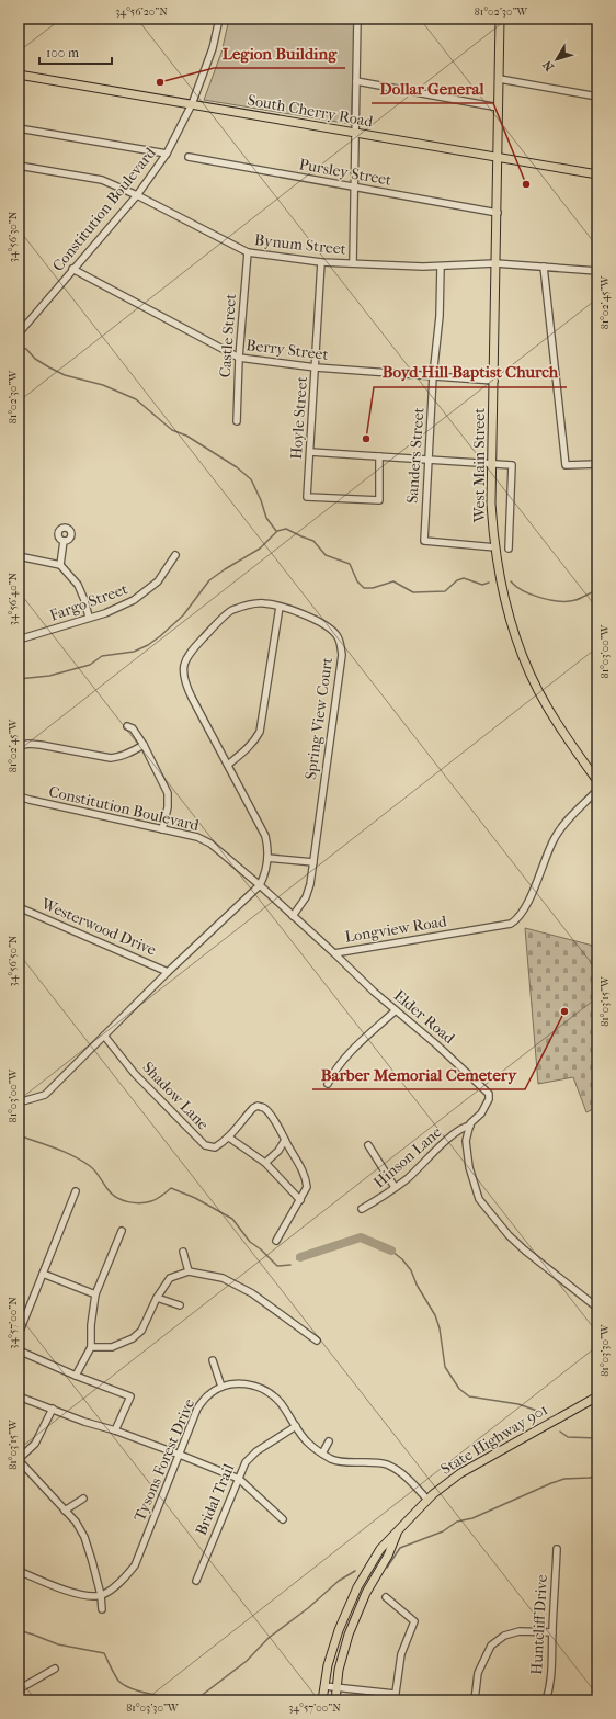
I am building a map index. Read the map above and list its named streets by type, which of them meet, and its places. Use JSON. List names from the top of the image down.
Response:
{
  "streets": {
    "main road": ["South Cherry Road", "West Main Street", "State Highway 901"],
    "street": [
      "Pursley Street",
      "Constitution Boulevard",
      "Bynum Street",
      "Castle Street",
      "Berry Street",
      "Hoyle Street",
      "Sanders Street",
      "Fargo Street",
      "Spring View Court",
      "Westerwood Drive",
      "Longview Road",
      "Elder Road",
      "Shadow Lane",
      "Hinson Lane",
      "Tysons Forest Drive",
      "Bridal Trail",
      "Huntcliff Drive"
    ]
  },
  "crossings": [
    ["South Cherry Road", "Constitution Boulevard"],
    ["South Cherry Road", "West Main Street"],
    ["Pursley Street", "West Main Street"],
    ["Constitution Boulevard", "Bynum Street"],
    ["Constitution Boulevard", "Berry Street"],
    ["Constitution Boulevard", "Spring View Court"],
    ["Constitution Boulevard", "Longview Road"],
    ["Bynum Street", "Castle Street"],
    ["Bynum Street", "Hoyle Street"],
    ["Bynum Street", "Sanders Street"],
    ["Bynum Street", "West Main Street"],
    ["Castle Street", "Berry Street"],
    ["Berry Street", "Hoyle Street"],
    ["Berry Street", "Sanders Street"],
    ["Berry Street", "West Main Street"],
    ["Sanders Street", "West Main Street"],
    ["Spring View Court", "Longview Road"],
    ["Longview Road", "Elder Road"],
    ["Elder Road", "Hinson Lane"],
    ["State Highway 901", "Tysons Forest Drive"],
    ["Tysons Forest Drive", "Bridal Trail"]
  ],
  "places": [
    "Legion Building",
    "Dollar General",
    "Boyd Hill Baptist Church",
    "Barber Memorial Cemetery"
  ],
  "scale_bar": "100 m",
  "north": "bottom left",
  "coordinates": [
    "34°56'20\"N",
    "81°02'30\"W",
    "34°56'30\"N",
    "81°02'45\"W",
    "34°56'40\"N",
    "81°03'00\"W",
    "34°56'50\"N",
    "81°03'15\"W",
    "34°57'00\"N",
    "81°03'30\"W"
  ]
}
